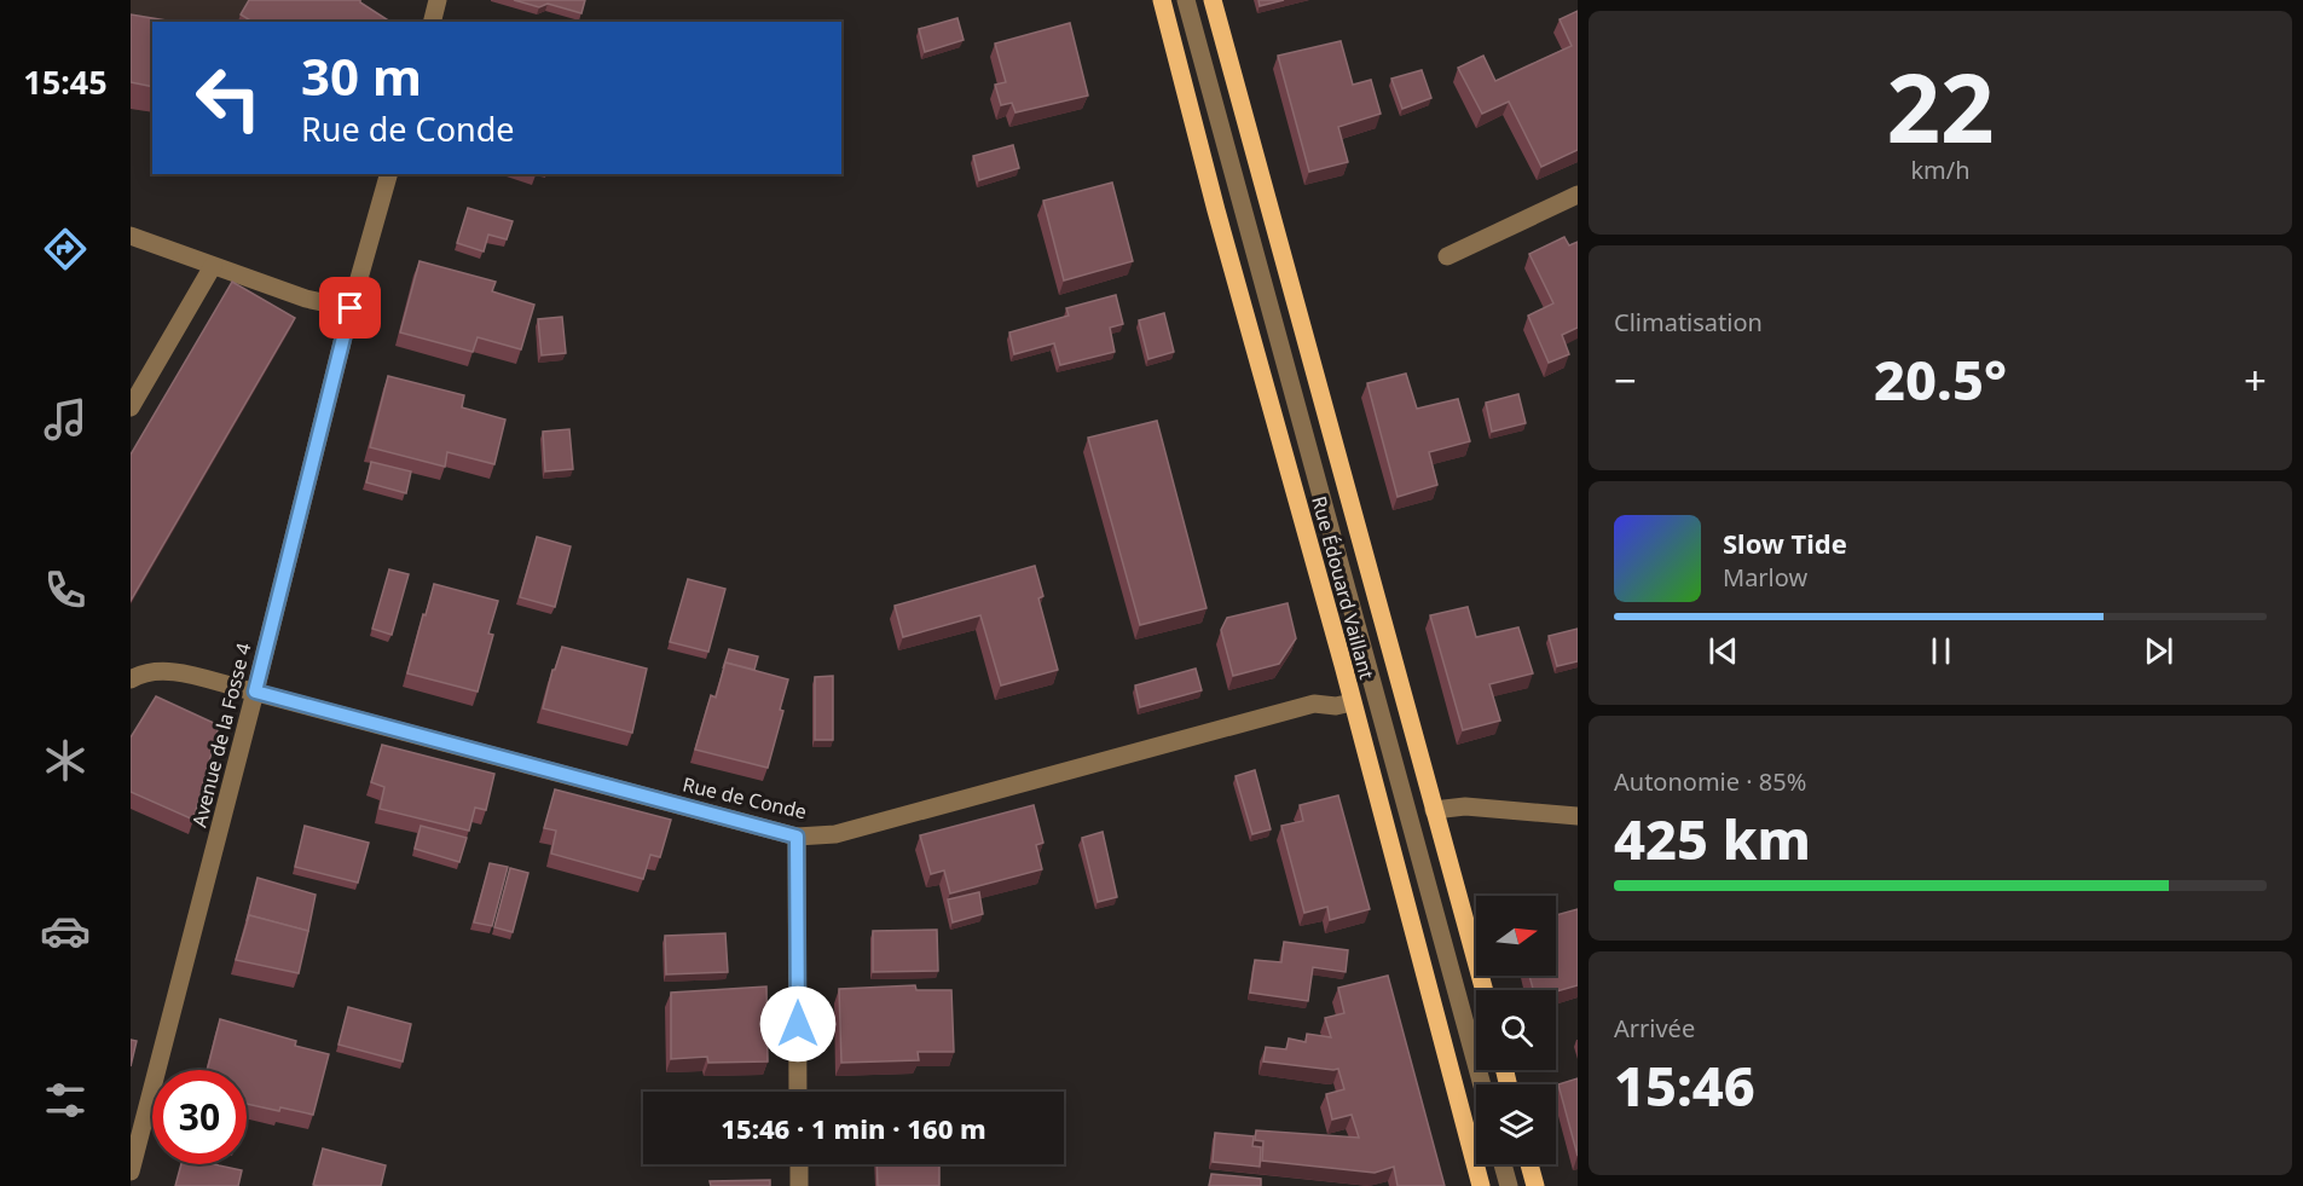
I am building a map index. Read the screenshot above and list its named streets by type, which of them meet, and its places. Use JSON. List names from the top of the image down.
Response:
{
  "streets": {
    "main road": ["Rue Édouard Vaillant"],
    "street": ["Avenue de la Fosse 4", "Rue de Conde"]
  },
  "crossings": [
    ["Rue Édouard Vaillant", "Rue de Conde"],
    ["Avenue de la Fosse 4", "Rue de Conde"]
  ],
  "north": "right",
  "page": {
    "tabs": "15:45",
    "tile": [
      ["22", "km/h"],
      "Climatisation",
      ["Autonomie · 85%", "425 km"],
      ["Arrivée", "15:46"]
    ],
    "turn": ["30 m", "Rue de Conde"],
    "heat": ["−", "20.5°", "+"],
    "song": ["Slow Tide", "Marlow"],
    "limit": "30",
    "trip": "15:46 · 1 min · 160 m"
  }
}
